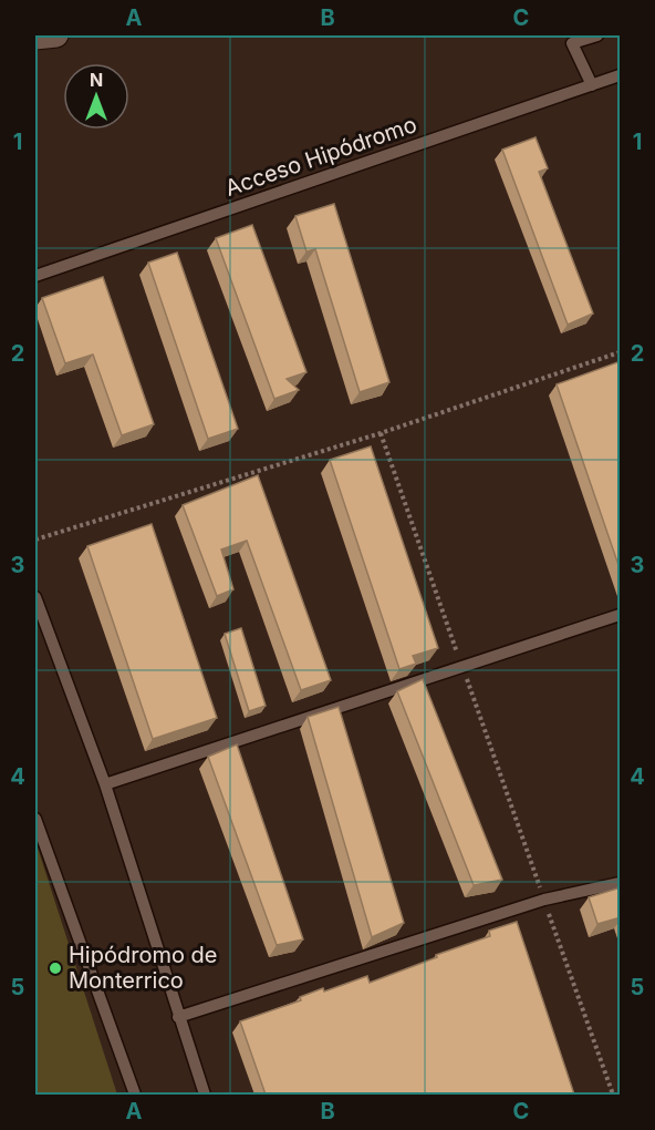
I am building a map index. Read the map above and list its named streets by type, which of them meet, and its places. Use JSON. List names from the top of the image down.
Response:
{
  "streets": {
    "lane": ["Acceso Hipódromo"]
  },
  "places": ["Hipódromo de Monterrico"],
  "north": "top",
  "grid": {
    "columns": ["A", "B", "C"],
    "rows": [
      "1",
      "2",
      "3",
      "4",
      "5"
    ]
  }
}
